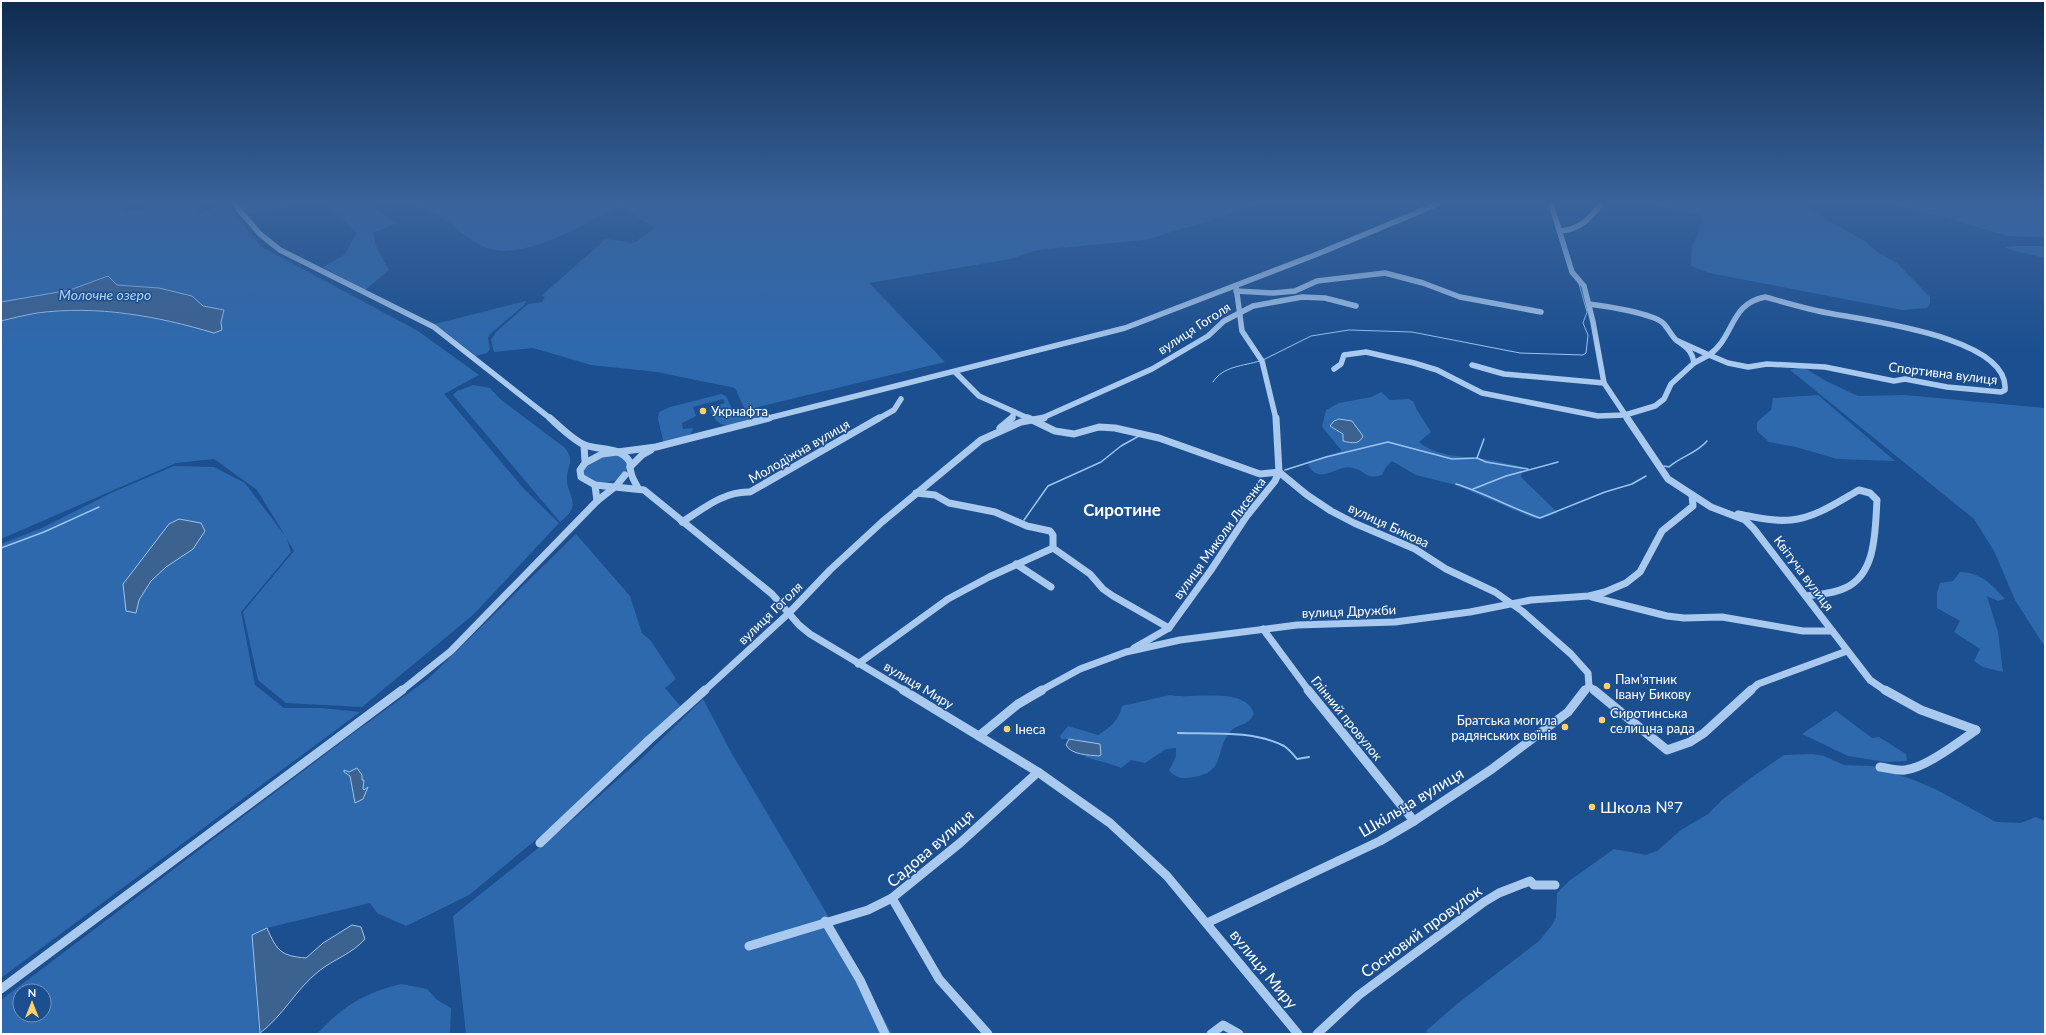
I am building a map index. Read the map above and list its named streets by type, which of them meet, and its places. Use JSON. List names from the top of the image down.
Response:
{
  "streets": {
    "street": [
      "вулиця Гоголя",
      "Спортивна вулиця",
      "Молодіжна вулиця",
      "вулиця Бикова",
      "вулиця Миколи Лисенка",
      "Квітуча вулиця",
      "вулиця Дружби",
      "вулиця Миру",
      "Глінний провулок",
      "Шкільна вулиця",
      "Садова вулиця",
      "Сосновий провулок"
    ]
  },
  "crossings": [
    ["вулиця Гоголя", "вулиця Миколи Лисенка"],
    ["вулиця Гоголя", "вулиця Миру"],
    ["Молодіжна вулиця", "вулиця Миру"],
    ["вулиця Бикова", "вулиця Миколи Лисенка"],
    ["вулиця Бикова", "вулиця Дружби"],
    ["вулиця Бикова", "Шкільна вулиця"],
    ["вулиця Миколи Лисенка", "вулиця Дружби"],
    ["Квітуча вулиця", "вулиця Дружби"],
    ["вулиця Дружби", "вулиця Миру"],
    ["вулиця Дружби", "Глінний провулок"],
    ["вулиця Миру", "Шкільна вулиця"],
    ["вулиця Миру", "Садова вулиця"],
    ["Глінний провулок", "Шкільна вулиця"]
  ],
  "districts": ["Сиротине"],
  "water": ["Молочне озеро"],
  "places": [
    "Укрнафта",
    "Пам'ятник Івану Бикову",
    "Сиротинська селищна рада",
    "Братська могила радянських воїнів",
    "Інеса",
    "Школа №7"
  ],
  "north": "top"
}
